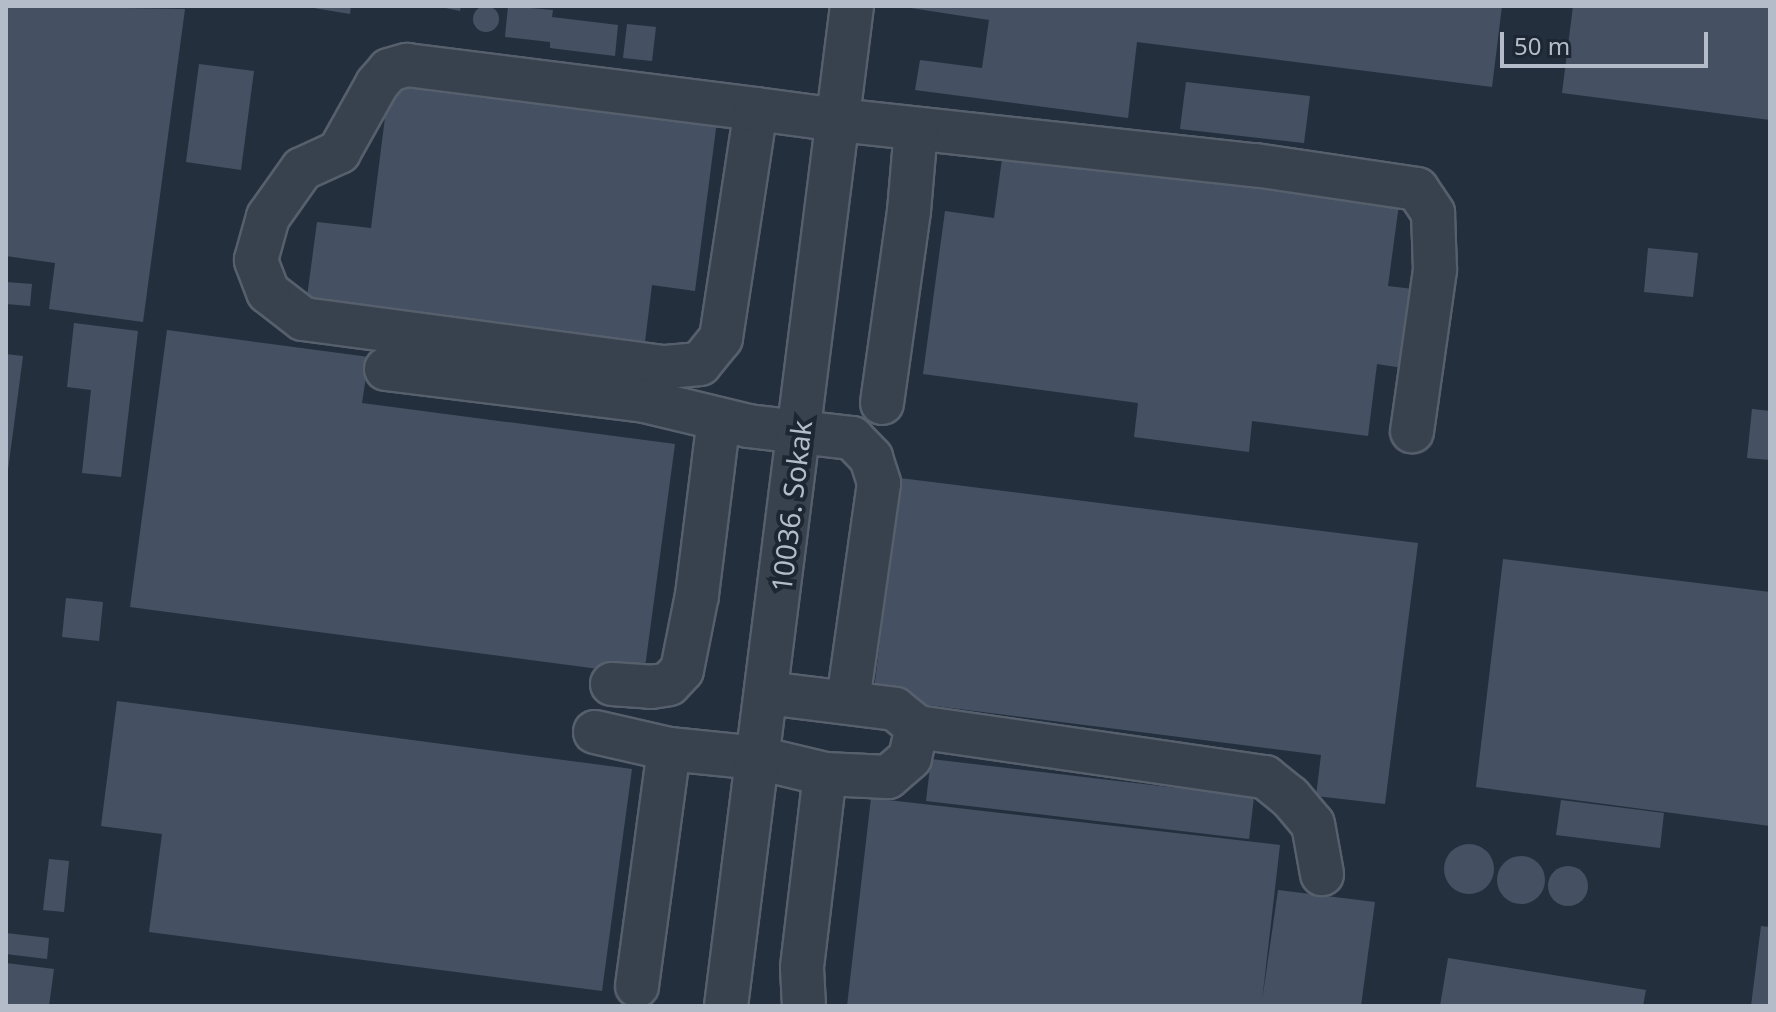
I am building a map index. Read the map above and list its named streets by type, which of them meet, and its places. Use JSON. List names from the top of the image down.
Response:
{
  "streets": {
    "street": ["10036. Sokak"]
  },
  "scale_bar": "50 m"
}
